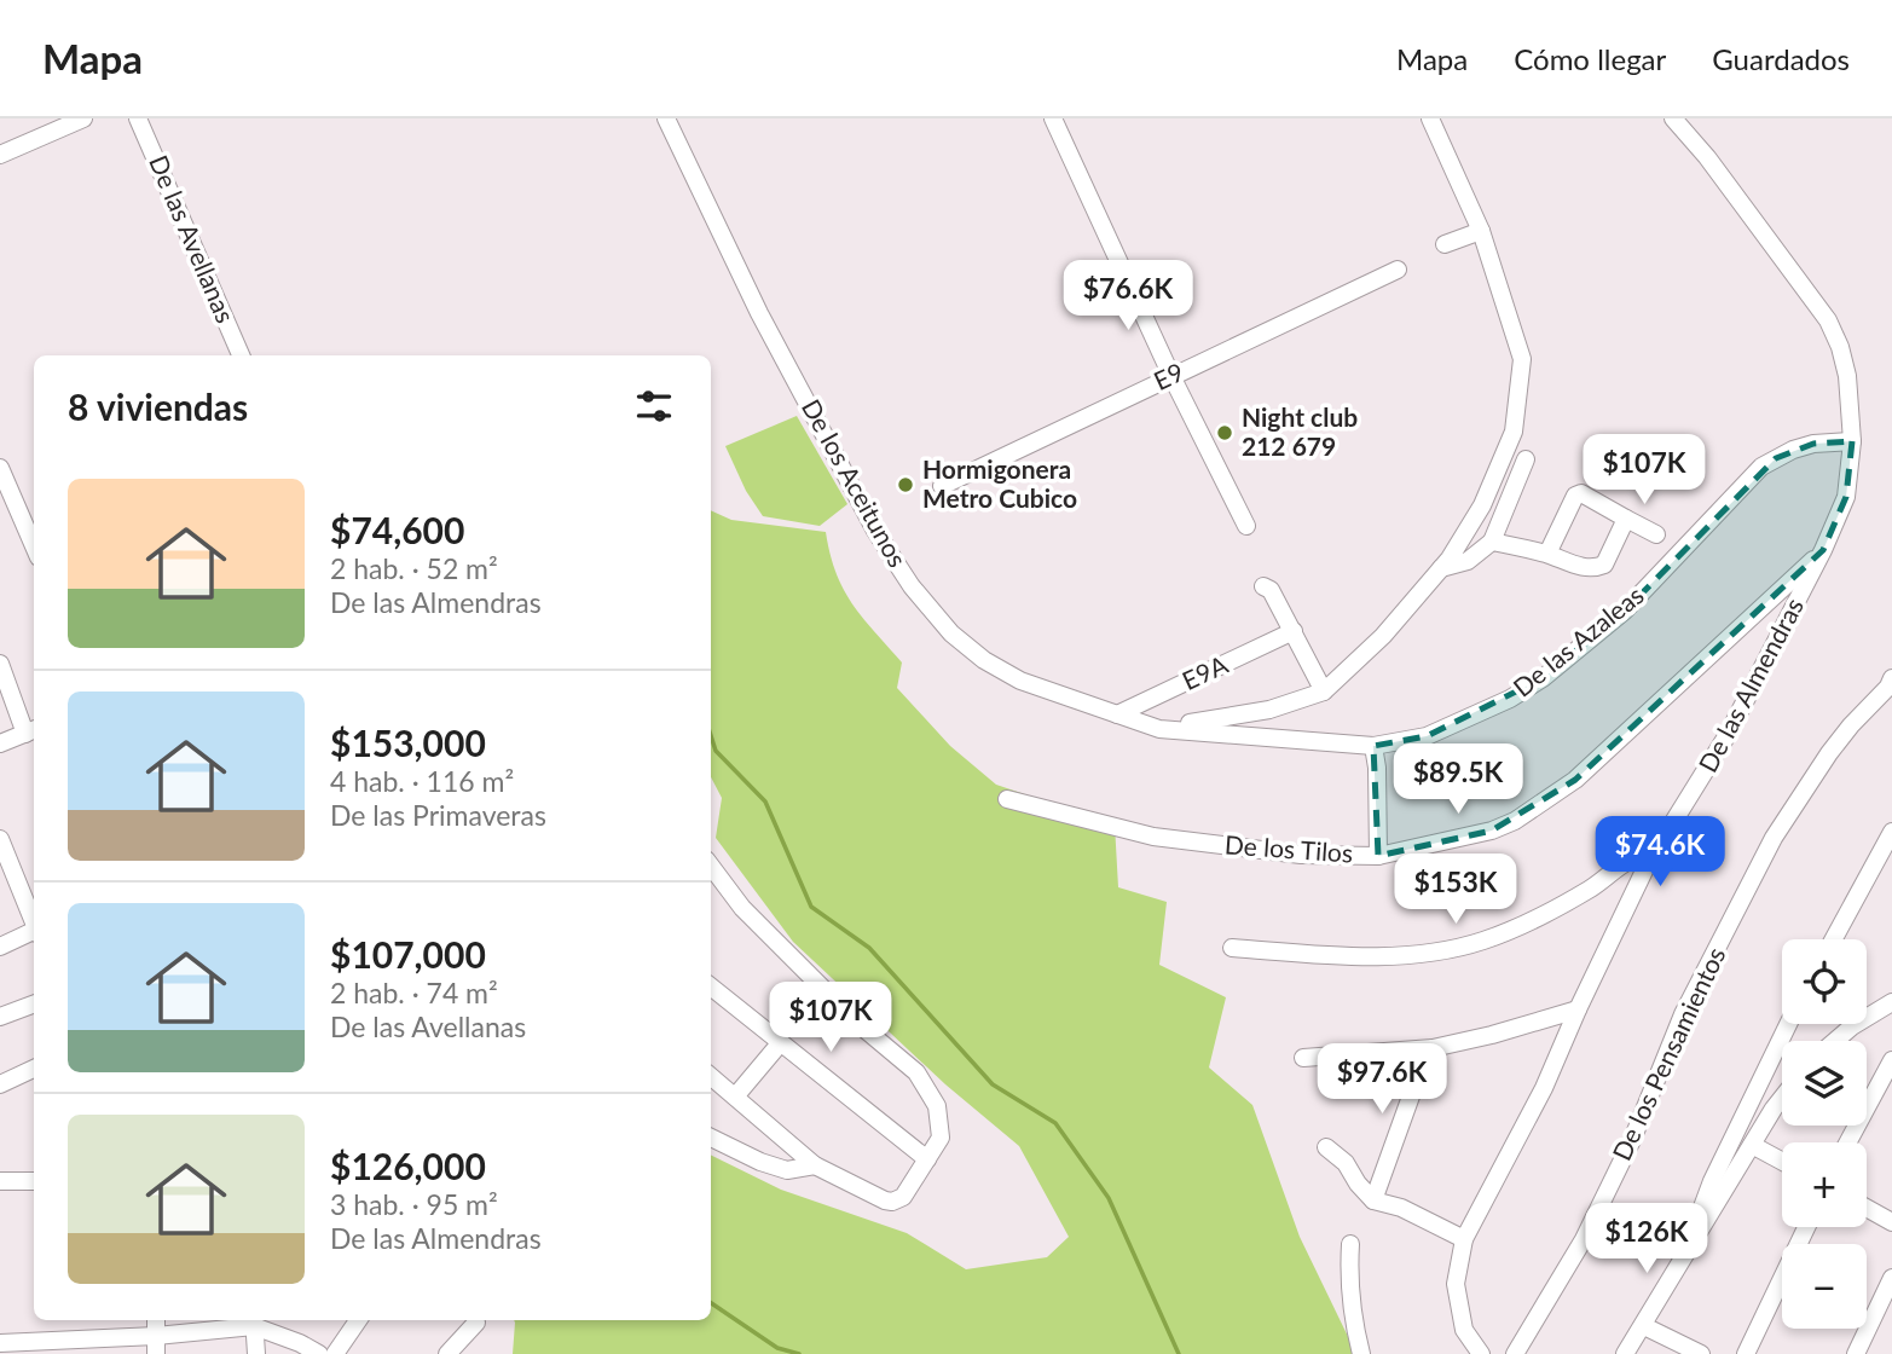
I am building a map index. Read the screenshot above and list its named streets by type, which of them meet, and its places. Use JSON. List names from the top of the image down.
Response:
{
  "streets": {
    "street": [
      "De las Avellanas",
      "E9",
      "De los Aceitunos",
      "De las Azaleas",
      "E9A",
      "De las Almendras",
      "De los Tilos",
      "De los Pensamientos"
    ]
  },
  "crossings": [
    ["De los Aceitunos", "De las Azaleas"],
    ["De los Aceitunos", "E9A"],
    ["De las Azaleas", "De las Almendras"],
    ["De las Almendras", "De los Tilos"]
  ],
  "places": ["Night club 212 679", "Hormigonera Metro Cubico"],
  "page": {
    "header": "Mapa",
    "nav": ["Mapa", "Cómo llegar", "Guardados"],
    "price": [
      "$76.6K",
      "$107K",
      "$89.5K",
      "$74.6K",
      "$153K",
      "$107K",
      "$97.6K",
      "$126K"
    ],
    "heading": "8 viviendas",
    "list": [
      {
        "name": "$74,600",
        "note": "2 hab. · 52 m² · De las Almendras"
      },
      {
        "name": "$153,000",
        "note": "4 hab. · 116 m² · De las Primaveras"
      },
      {
        "name": "$107,000",
        "note": "2 hab. · 74 m² · De las Avellanas"
      },
      {
        "name": "$126,000",
        "note": "3 hab. · 95 m² · De las Almendras"
      }
    ],
    "map_buttons": ["+", "−"]
  }
}
